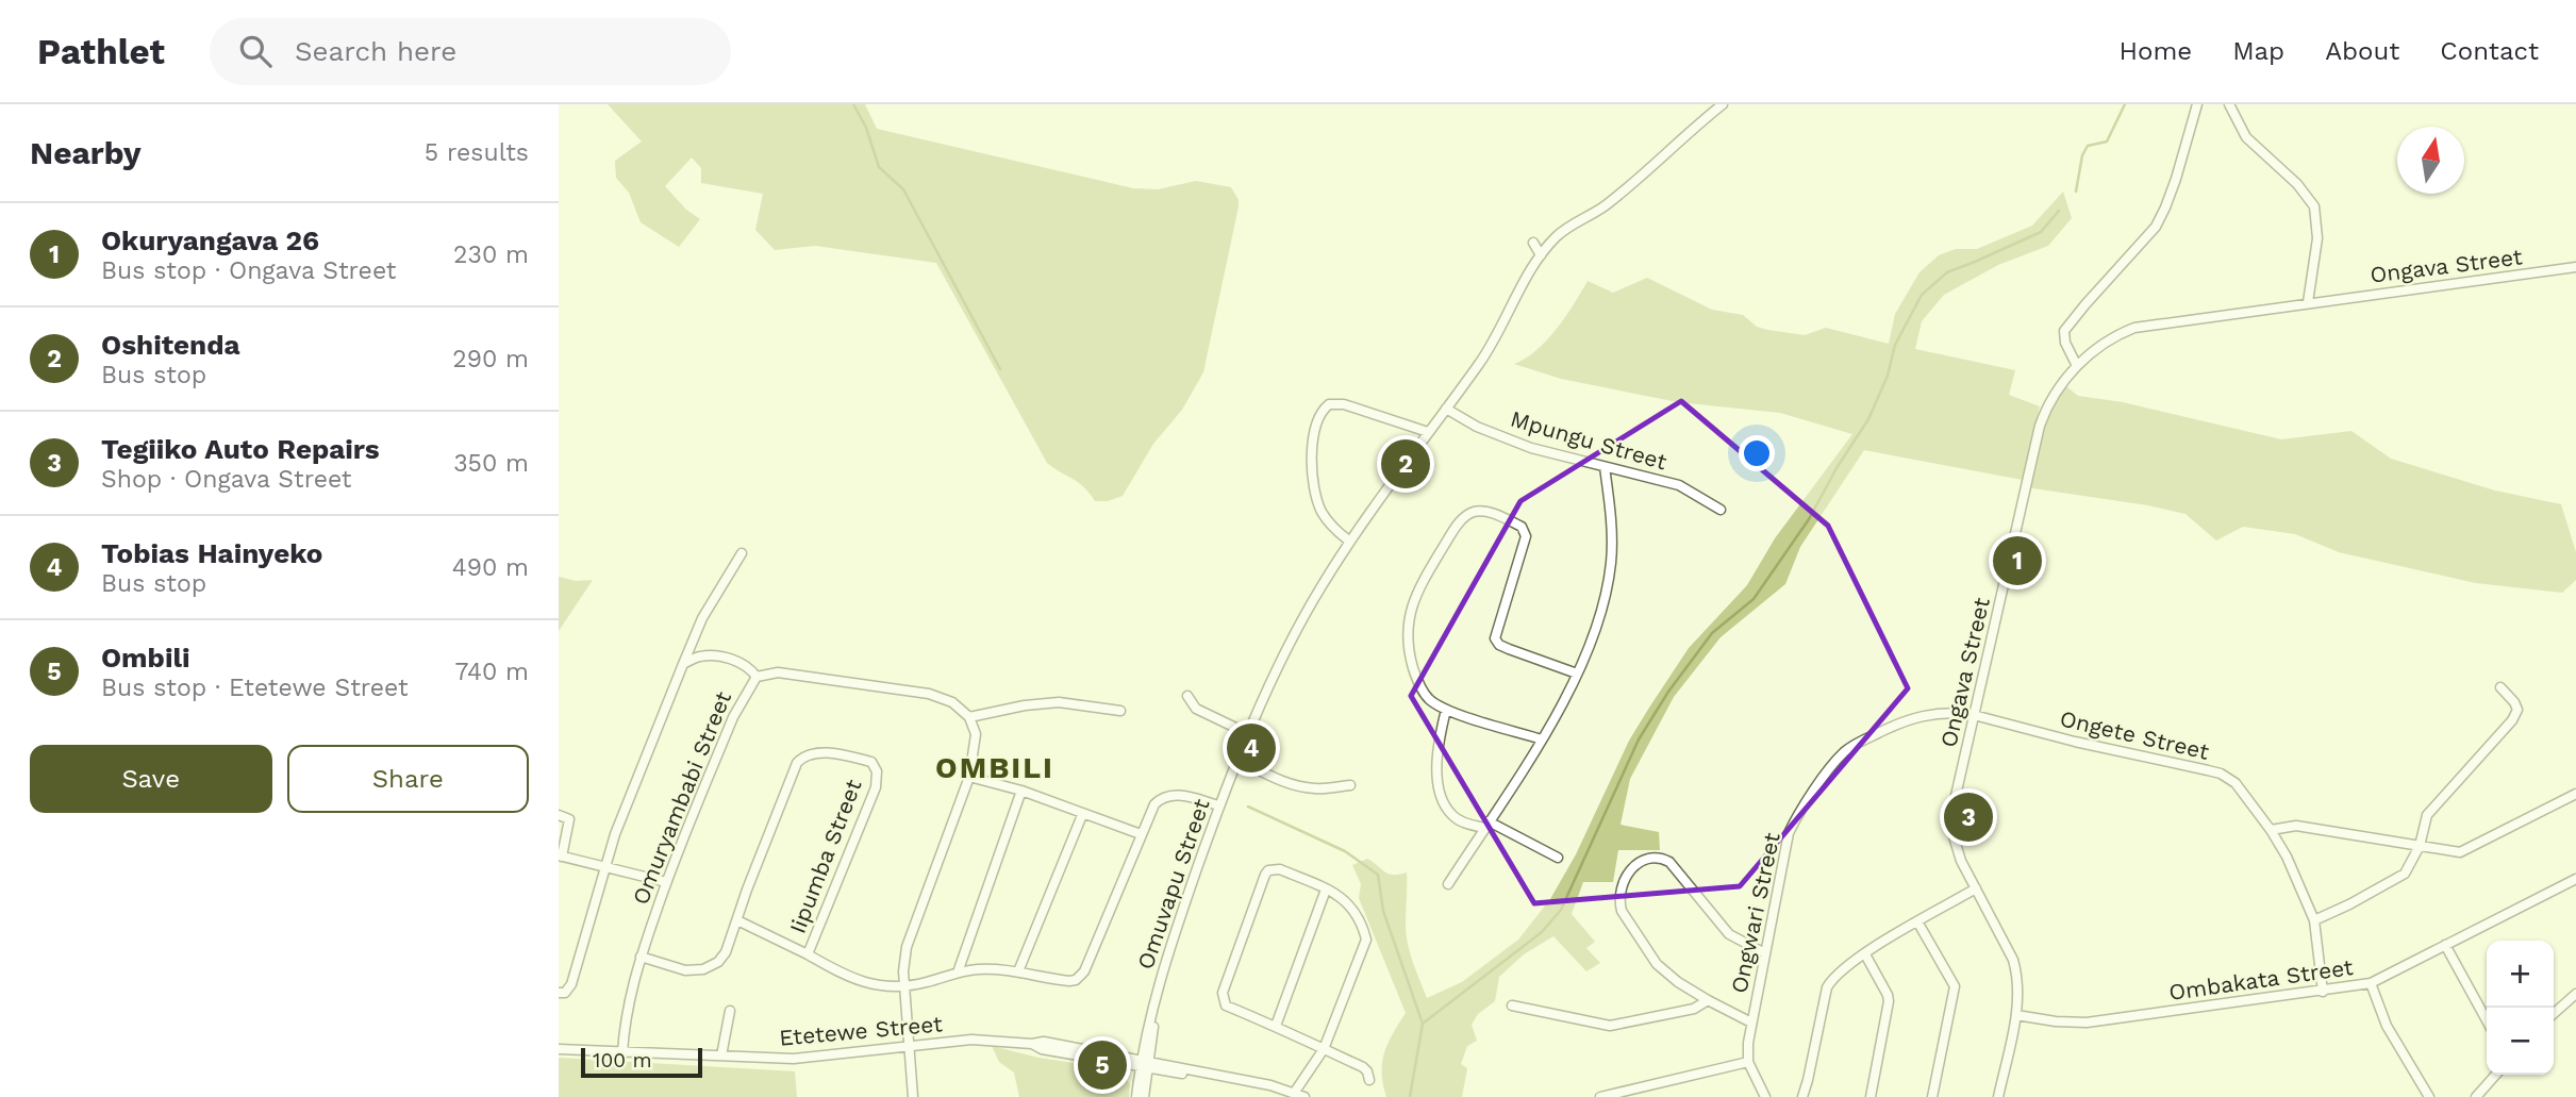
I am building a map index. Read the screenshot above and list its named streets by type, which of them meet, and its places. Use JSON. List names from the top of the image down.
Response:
{
  "streets": {
    "street": [
      "Ongava Street",
      "Mpungu Street",
      "Ongete Street",
      "Omuryambabi Street",
      "Iipumba Street",
      "Omuvapu Street",
      "Ongwari Street",
      "Ombakata Street",
      "Etetewe Street"
    ]
  },
  "crossings": [
    ["Ongava Street", "Ongete Street"],
    ["Ongava Street", "Ongwari Street"],
    ["Ongava Street", "Ombakata Street"],
    ["Mpungu Street", "Omuvapu Street"],
    ["Ongete Street", "Ongwari Street"],
    ["Ongete Street", "Ombakata Street"],
    ["Omuryambabi Street", "Iipumba Street"],
    ["Omuryambabi Street", "Etetewe Street"],
    ["Omuvapu Street", "Etetewe Street"]
  ],
  "districts": ["OMBILI"],
  "scale_bar": "100 m",
  "north": "top",
  "page": {
    "header": "Pathlet",
    "search": "Search here",
    "nav": [
      "Home",
      "Map",
      "About",
      "Contact"
    ],
    "heading": ["Nearby", "5 results"],
    "list": [
      {
        "mark": "1",
        "name": "Okuryangava 26",
        "note": "Bus stop · Ongava Street",
        "value": "230 m"
      },
      {
        "mark": "2",
        "name": "Oshitenda",
        "note": "Bus stop",
        "value": "290 m"
      },
      {
        "mark": "3",
        "name": "Tegiiko Auto Repairs",
        "note": "Shop · Ongava Street",
        "value": "350 m"
      },
      {
        "mark": "4",
        "name": "Tobias Hainyeko",
        "note": "Bus stop",
        "value": "490 m"
      },
      {
        "mark": "5",
        "name": "Ombili",
        "note": "Bus stop · Etetewe Street",
        "value": "740 m"
      }
    ],
    "pins": [
      "2",
      "1",
      "4",
      "3",
      "5"
    ],
    "buttons": ["Save", "Share"],
    "map_buttons": ["+", "−"],
    "scale": "100 m"
  }
}
